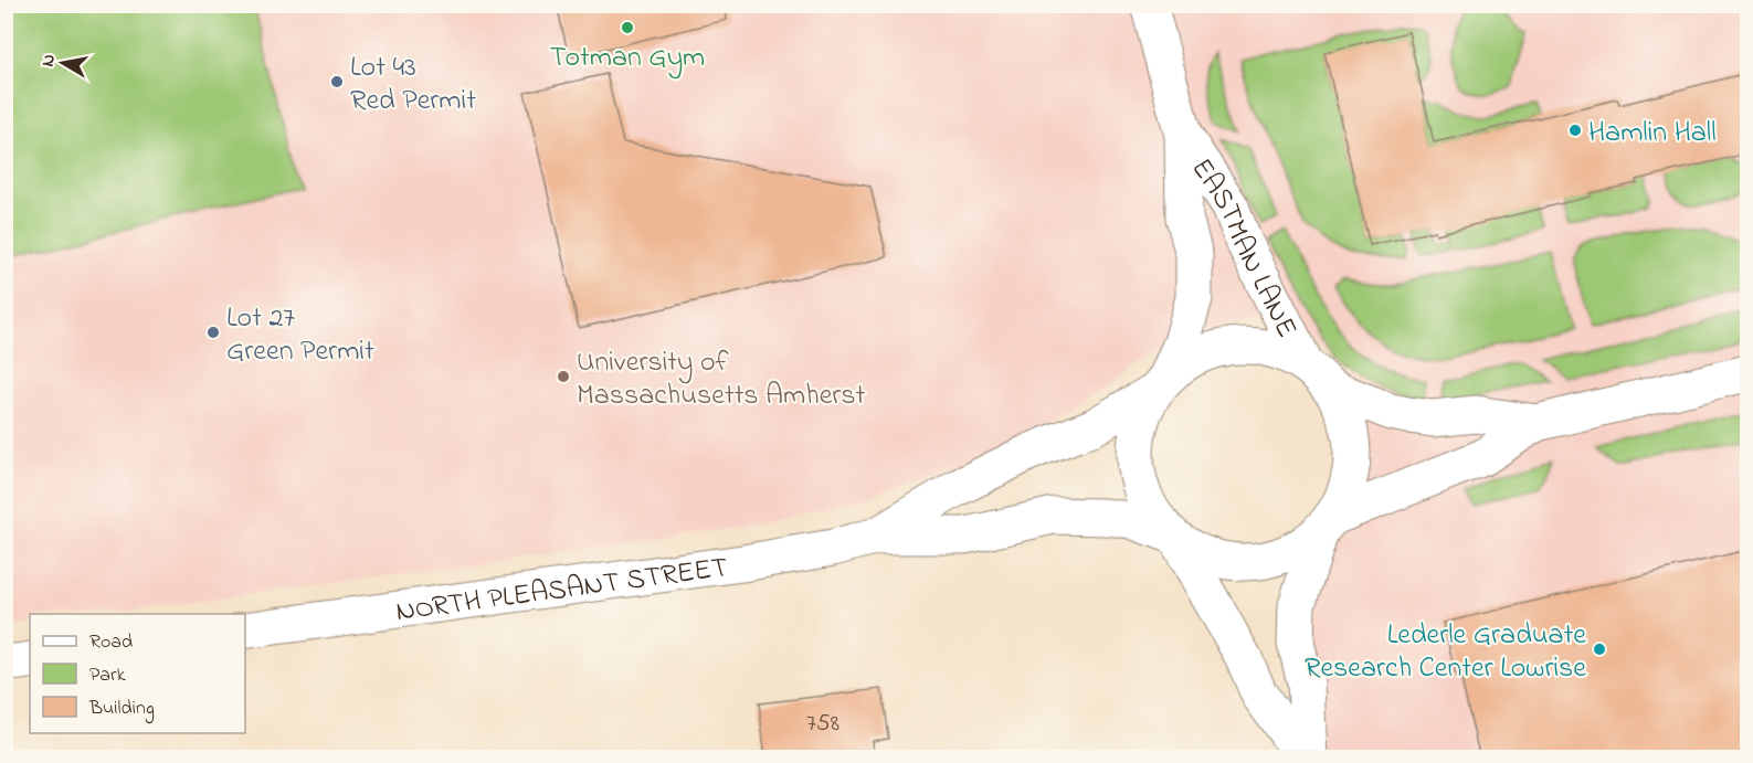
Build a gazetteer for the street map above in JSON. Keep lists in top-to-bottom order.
{
  "streets": {
    "main road": ["EASTMAN LANE", "NORTH PLEASANT STREET"]
  },
  "crossings": [
    ["EASTMAN LANE", "NORTH PLEASANT STREET"]
  ],
  "places": [
    "Totman Gym",
    "Lot 43 Red Permit",
    "Hamlin Hall",
    "Lot 27 Green Permit",
    "University of Massachusetts Amherst",
    "Lederle Graduate Research Center Lowrise"
  ],
  "house_numbers": ["758"],
  "legend": ["Road", "Park", "Building"],
  "north": "left"
}
